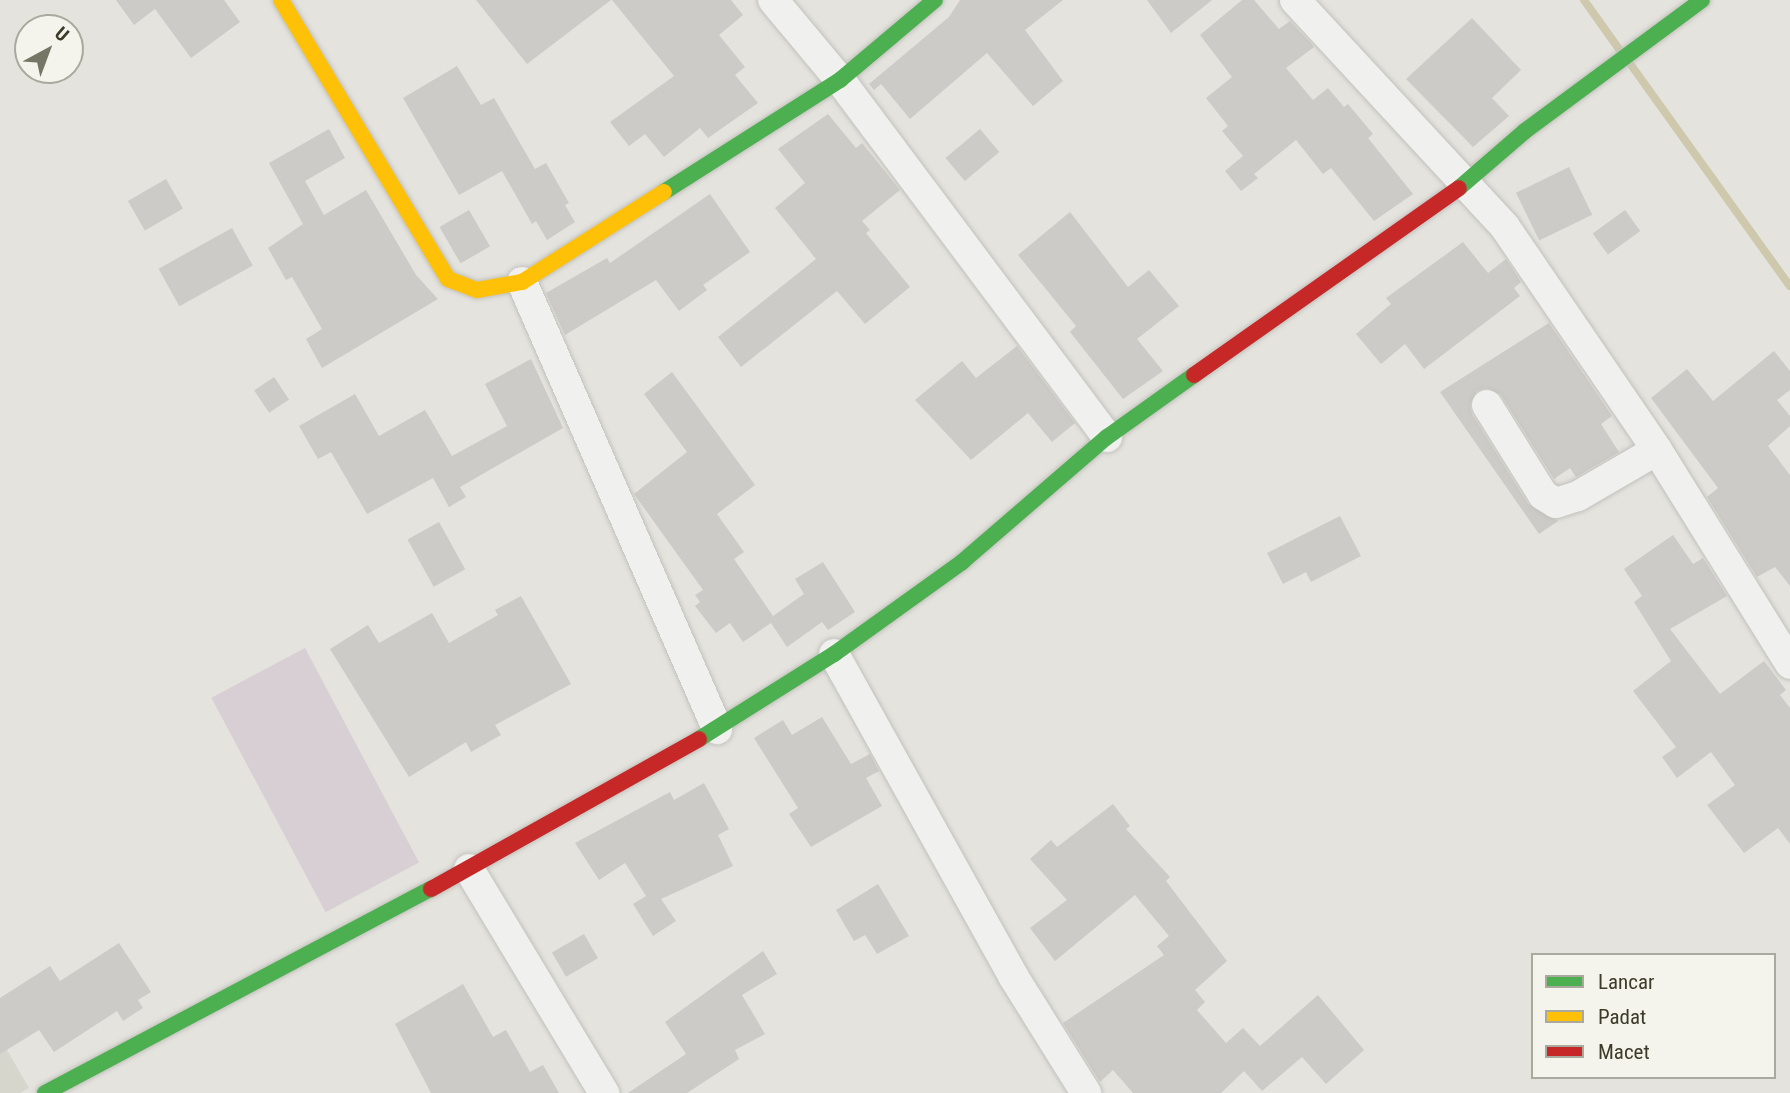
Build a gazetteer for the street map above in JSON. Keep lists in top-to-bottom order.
{
  "legend": ["Lancar", "Padat", "Macet"],
  "north": "top right"
}
